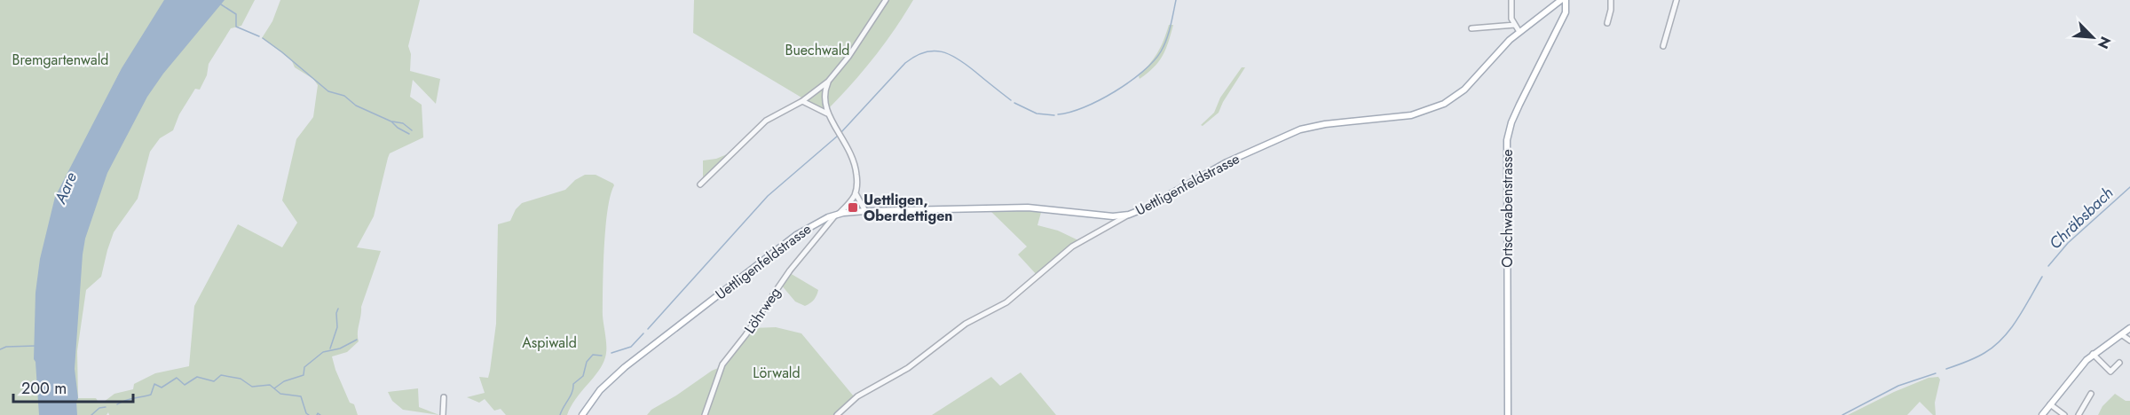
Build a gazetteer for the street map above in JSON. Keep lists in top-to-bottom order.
{
  "streets": {
    "main road": ["Uettligenfeldstrasse", "Ortschwabenstrasse"],
    "street": ["Löhrweg"]
  },
  "crossings": [
    ["Uettligenfeldstrasse", "Ortschwabenstrasse"],
    ["Uettligenfeldstrasse", "Löhrweg"]
  ],
  "water": ["Aare", "Chräbsbach"],
  "parks": [
    "Buechwald",
    "Bremgartenwald",
    "Aspiwald",
    "Lörwald"
  ],
  "places": {
    "transit": ["Uettligen, Oberdettigen"]
  },
  "scale_bar": "200 m",
  "north": "bottom right"
}
